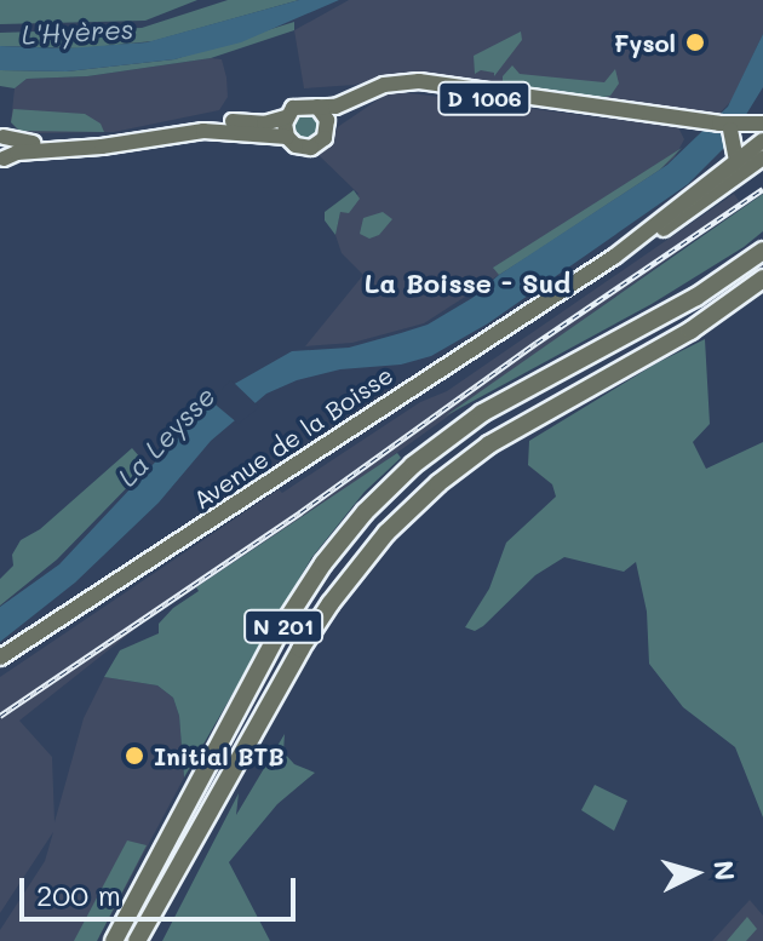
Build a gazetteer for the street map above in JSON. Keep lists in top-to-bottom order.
{
  "streets": {
    "highway": ["N 201"],
    "main road": ["D 1006", "Avenue de la Boisse"]
  },
  "crossings": [
    ["D 1006", "Avenue de la Boisse"]
  ],
  "districts": ["La Boisse - Sud"],
  "water": ["L'Hyères", "La Leysse"],
  "places": ["Fysol", "Initial BTB"],
  "scale_bar": "200 m",
  "north": "right"
}
